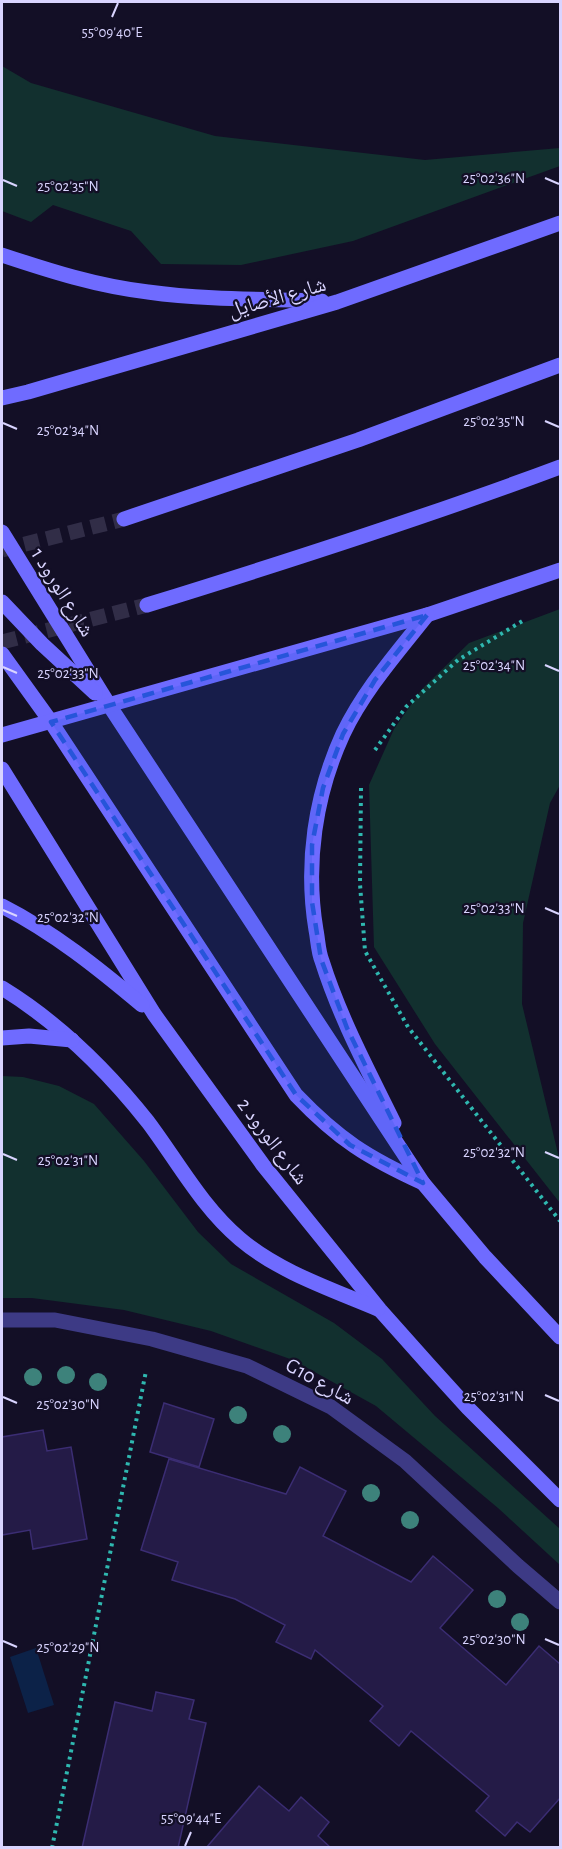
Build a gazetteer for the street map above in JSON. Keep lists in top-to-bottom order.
{
  "streets": {
    "main road": ["شارع الأصايل", "شارع الورود 1", "شارع الورود 2"],
    "street": ["G10 شارع"]
  },
  "coordinates": [
    "55°09'40\"E",
    "25°02'36\"N",
    "25°02'35\"N",
    "25°02'34\"N",
    "25°02'33\"N",
    "25°02'32\"N",
    "25°02'31\"N",
    "25°02'30\"N",
    "25°02'29\"N",
    "55°09'44\"E"
  ]
}
